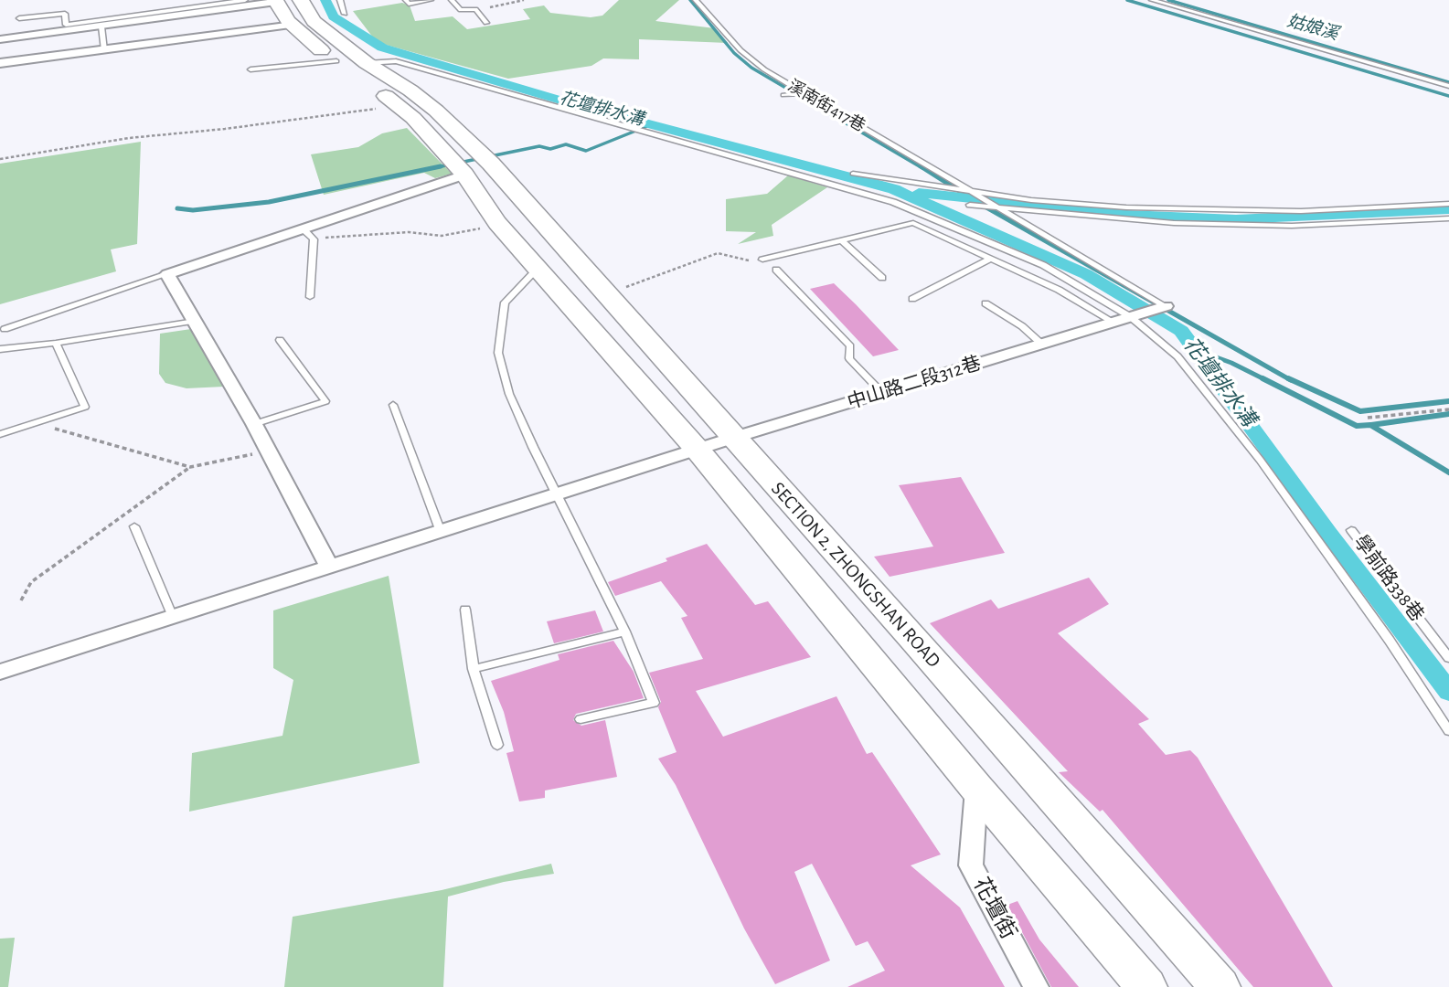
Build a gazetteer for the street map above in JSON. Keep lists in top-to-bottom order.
{
  "streets": {
    "main road": ["SECTION 2, ZHONGSHAN ROAD"],
    "street": ["中山路二段312巷", "花壇街"],
    "lane": ["溪南街417巷", "學前路338巷"]
  },
  "crossings": [
    ["溪南街417巷", "中山路二段312巷"],
    ["中山路二段312巷", "SECTION 2, ZHONGSHAN ROAD"],
    ["SECTION 2, ZHONGSHAN ROAD", "花壇街"]
  ],
  "water": ["姑娘溪", "花壇排水溝"]
}
